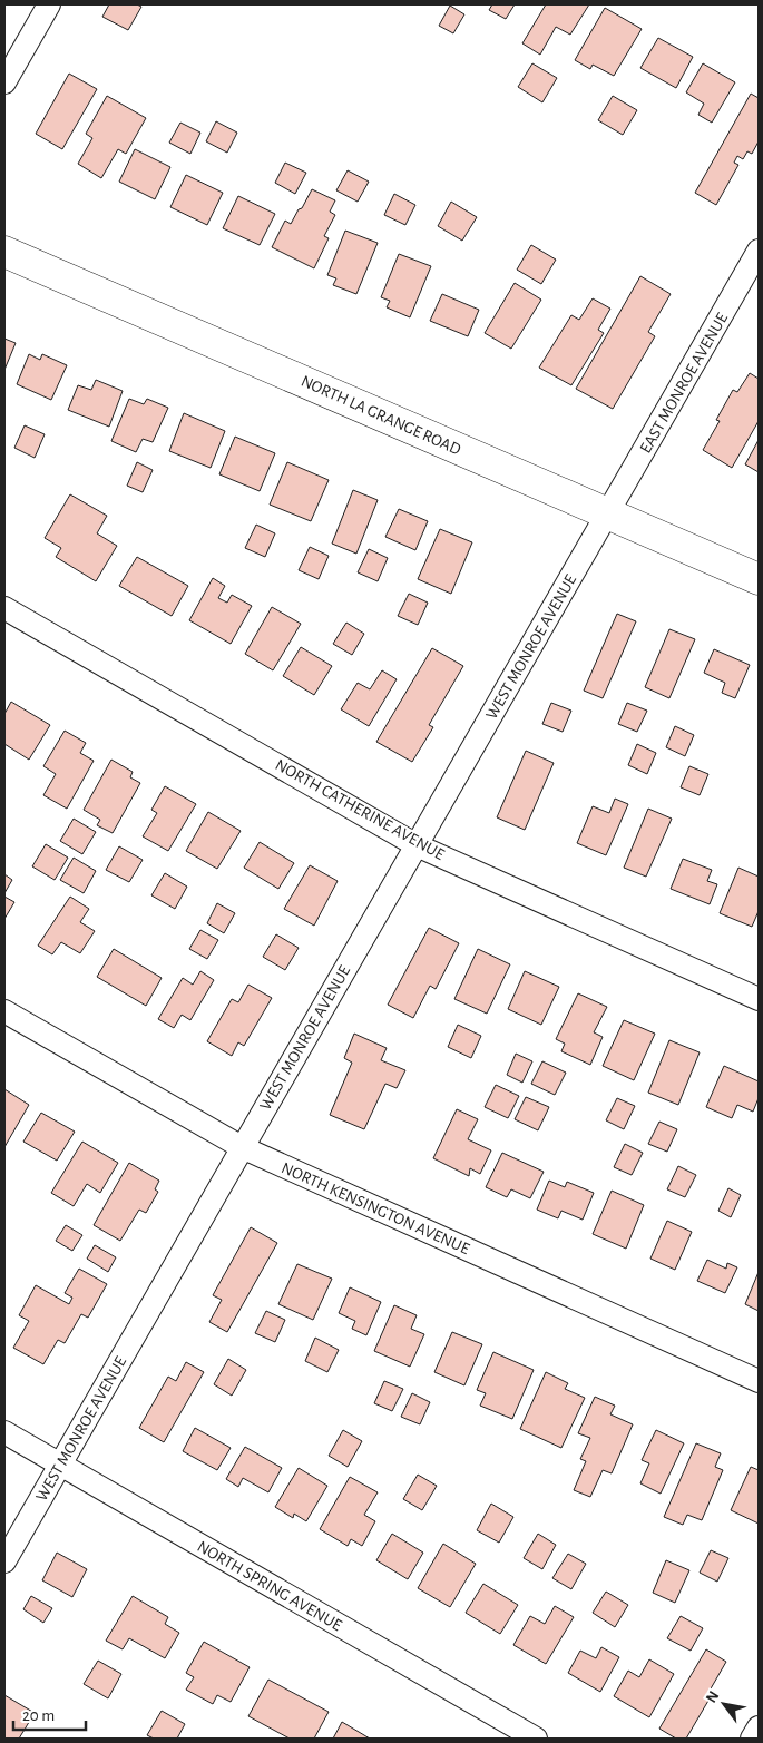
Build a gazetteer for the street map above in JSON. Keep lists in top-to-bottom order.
{
  "streets": {
    "main road": ["NORTH LA GRANGE ROAD"],
    "street": [
      "EAST MONROE AVENUE",
      "WEST MONROE AVENUE",
      "NORTH CATHERINE AVENUE",
      "NORTH KENSINGTON AVENUE",
      "NORTH SPRING AVENUE"
    ]
  },
  "crossings": [
    ["EAST MONROE AVENUE", "NORTH LA GRANGE ROAD"],
    ["EAST MONROE AVENUE", "WEST MONROE AVENUE"],
    ["NORTH LA GRANGE ROAD", "WEST MONROE AVENUE"],
    ["WEST MONROE AVENUE", "NORTH CATHERINE AVENUE"],
    ["WEST MONROE AVENUE", "NORTH KENSINGTON AVENUE"],
    ["WEST MONROE AVENUE", "NORTH SPRING AVENUE"]
  ],
  "scale_bar": "20 m",
  "north": "top left"
}
